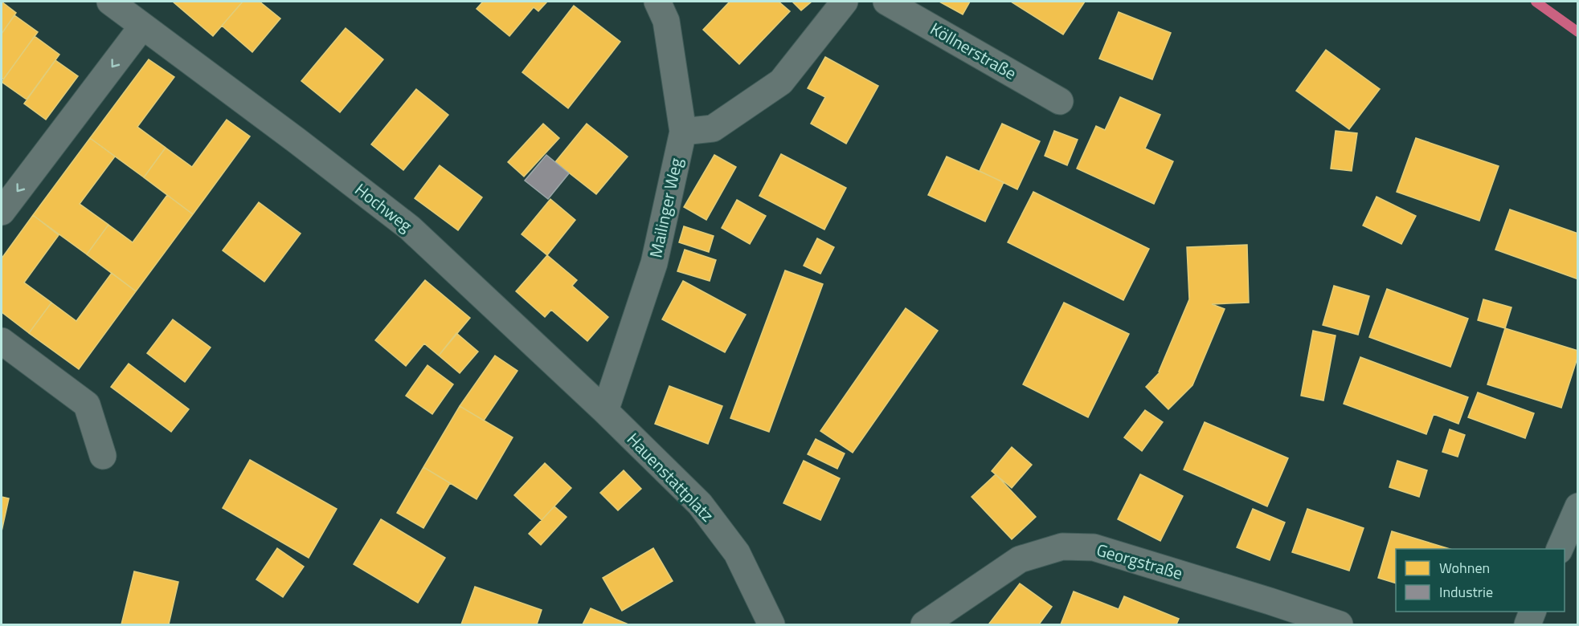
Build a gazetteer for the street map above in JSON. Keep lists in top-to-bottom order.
{
  "streets": {
    "street": [
      "Köllnerstraße",
      "Hochweg",
      "Mailinger Weg",
      "Hauenstattplatz",
      "Georgstraße"
    ]
  },
  "crossings": [
    ["Hochweg", "Mailinger Weg"],
    ["Hochweg", "Hauenstattplatz"],
    ["Mailinger Weg", "Hauenstattplatz"]
  ],
  "legend": ["Wohnen", "Industrie"]
}
